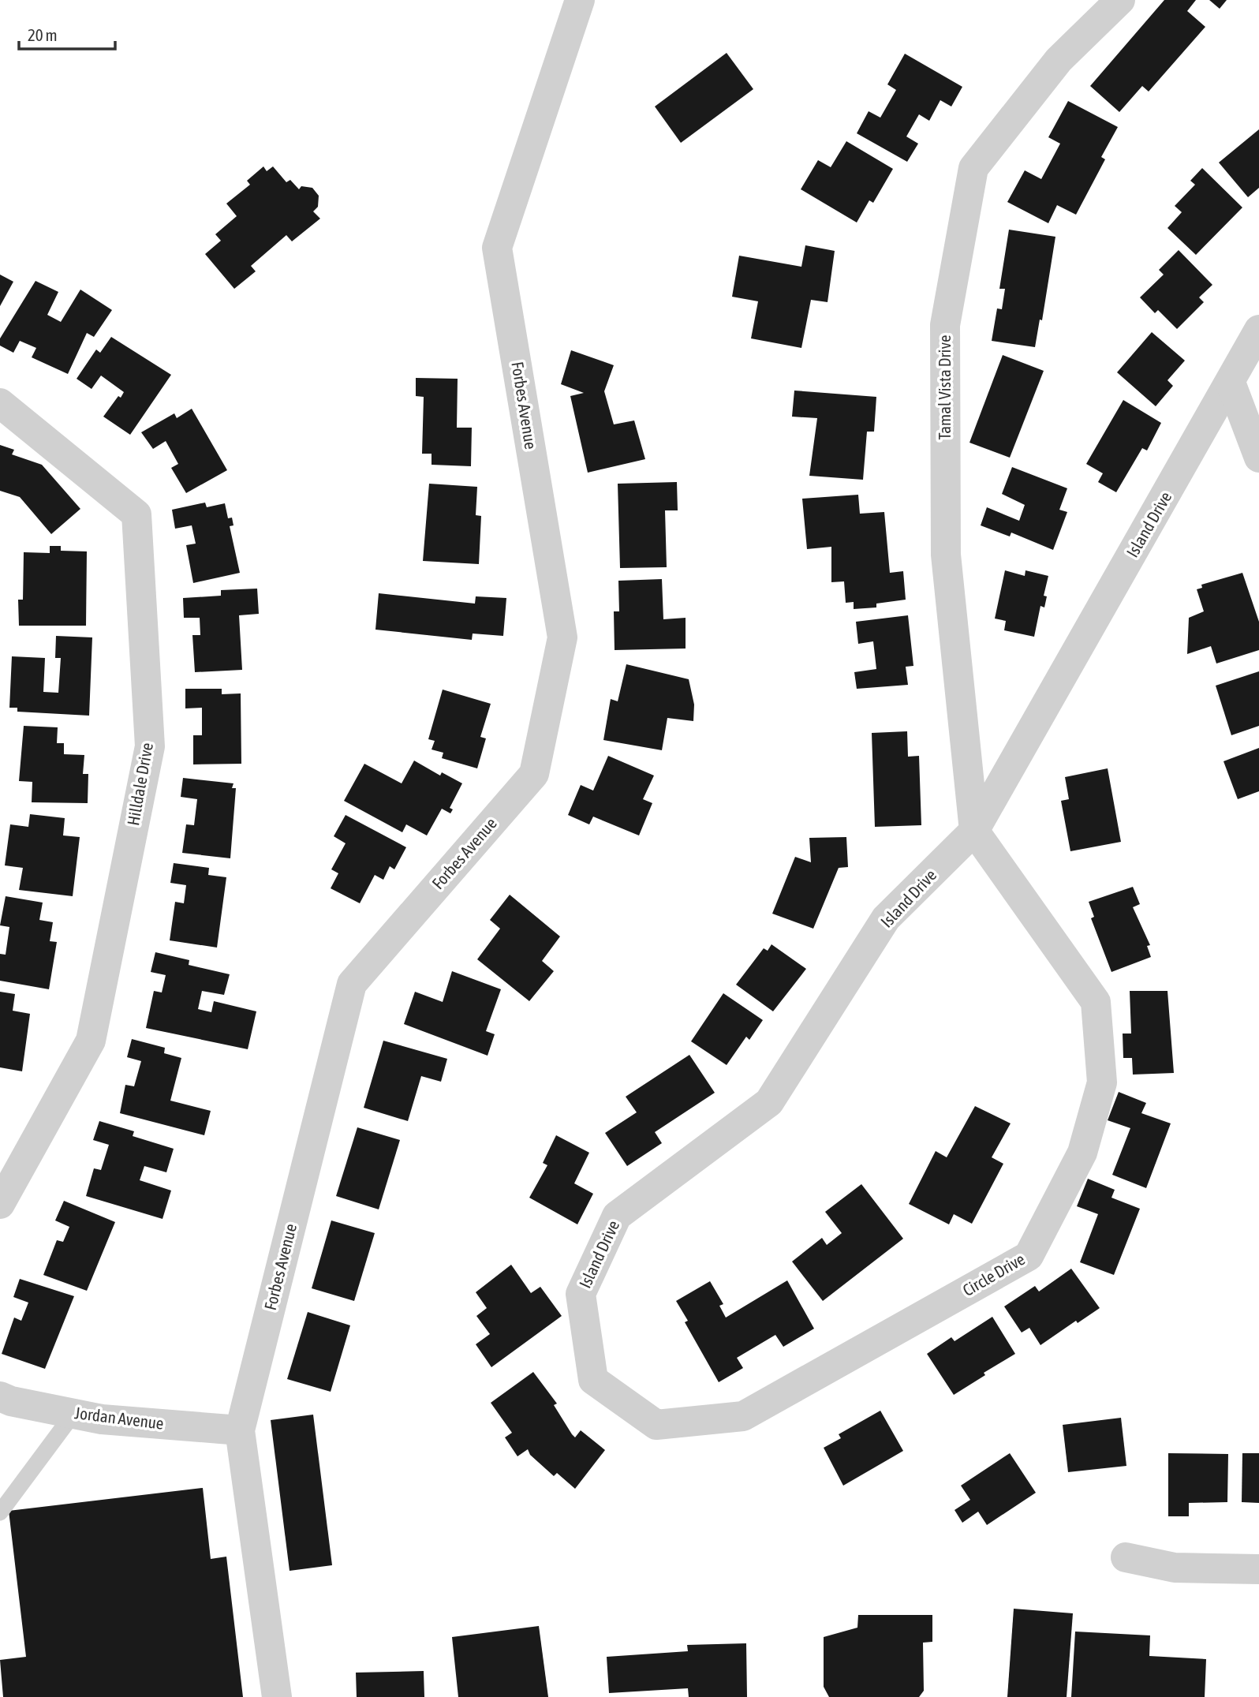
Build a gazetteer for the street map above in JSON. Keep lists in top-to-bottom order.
{
  "streets": {
    "street": [
      "Tamal Vista Drive",
      "Forbes Avenue",
      "Island Drive",
      "Hilldale Drive",
      "Circle Drive",
      "Jordan Avenue"
    ]
  },
  "crossings": [
    ["Tamal Vista Drive", "Island Drive"],
    ["Tamal Vista Drive", "Circle Drive"],
    ["Forbes Avenue", "Jordan Avenue"],
    ["Island Drive", "Circle Drive"]
  ],
  "scale_bar": "20 m"
}
